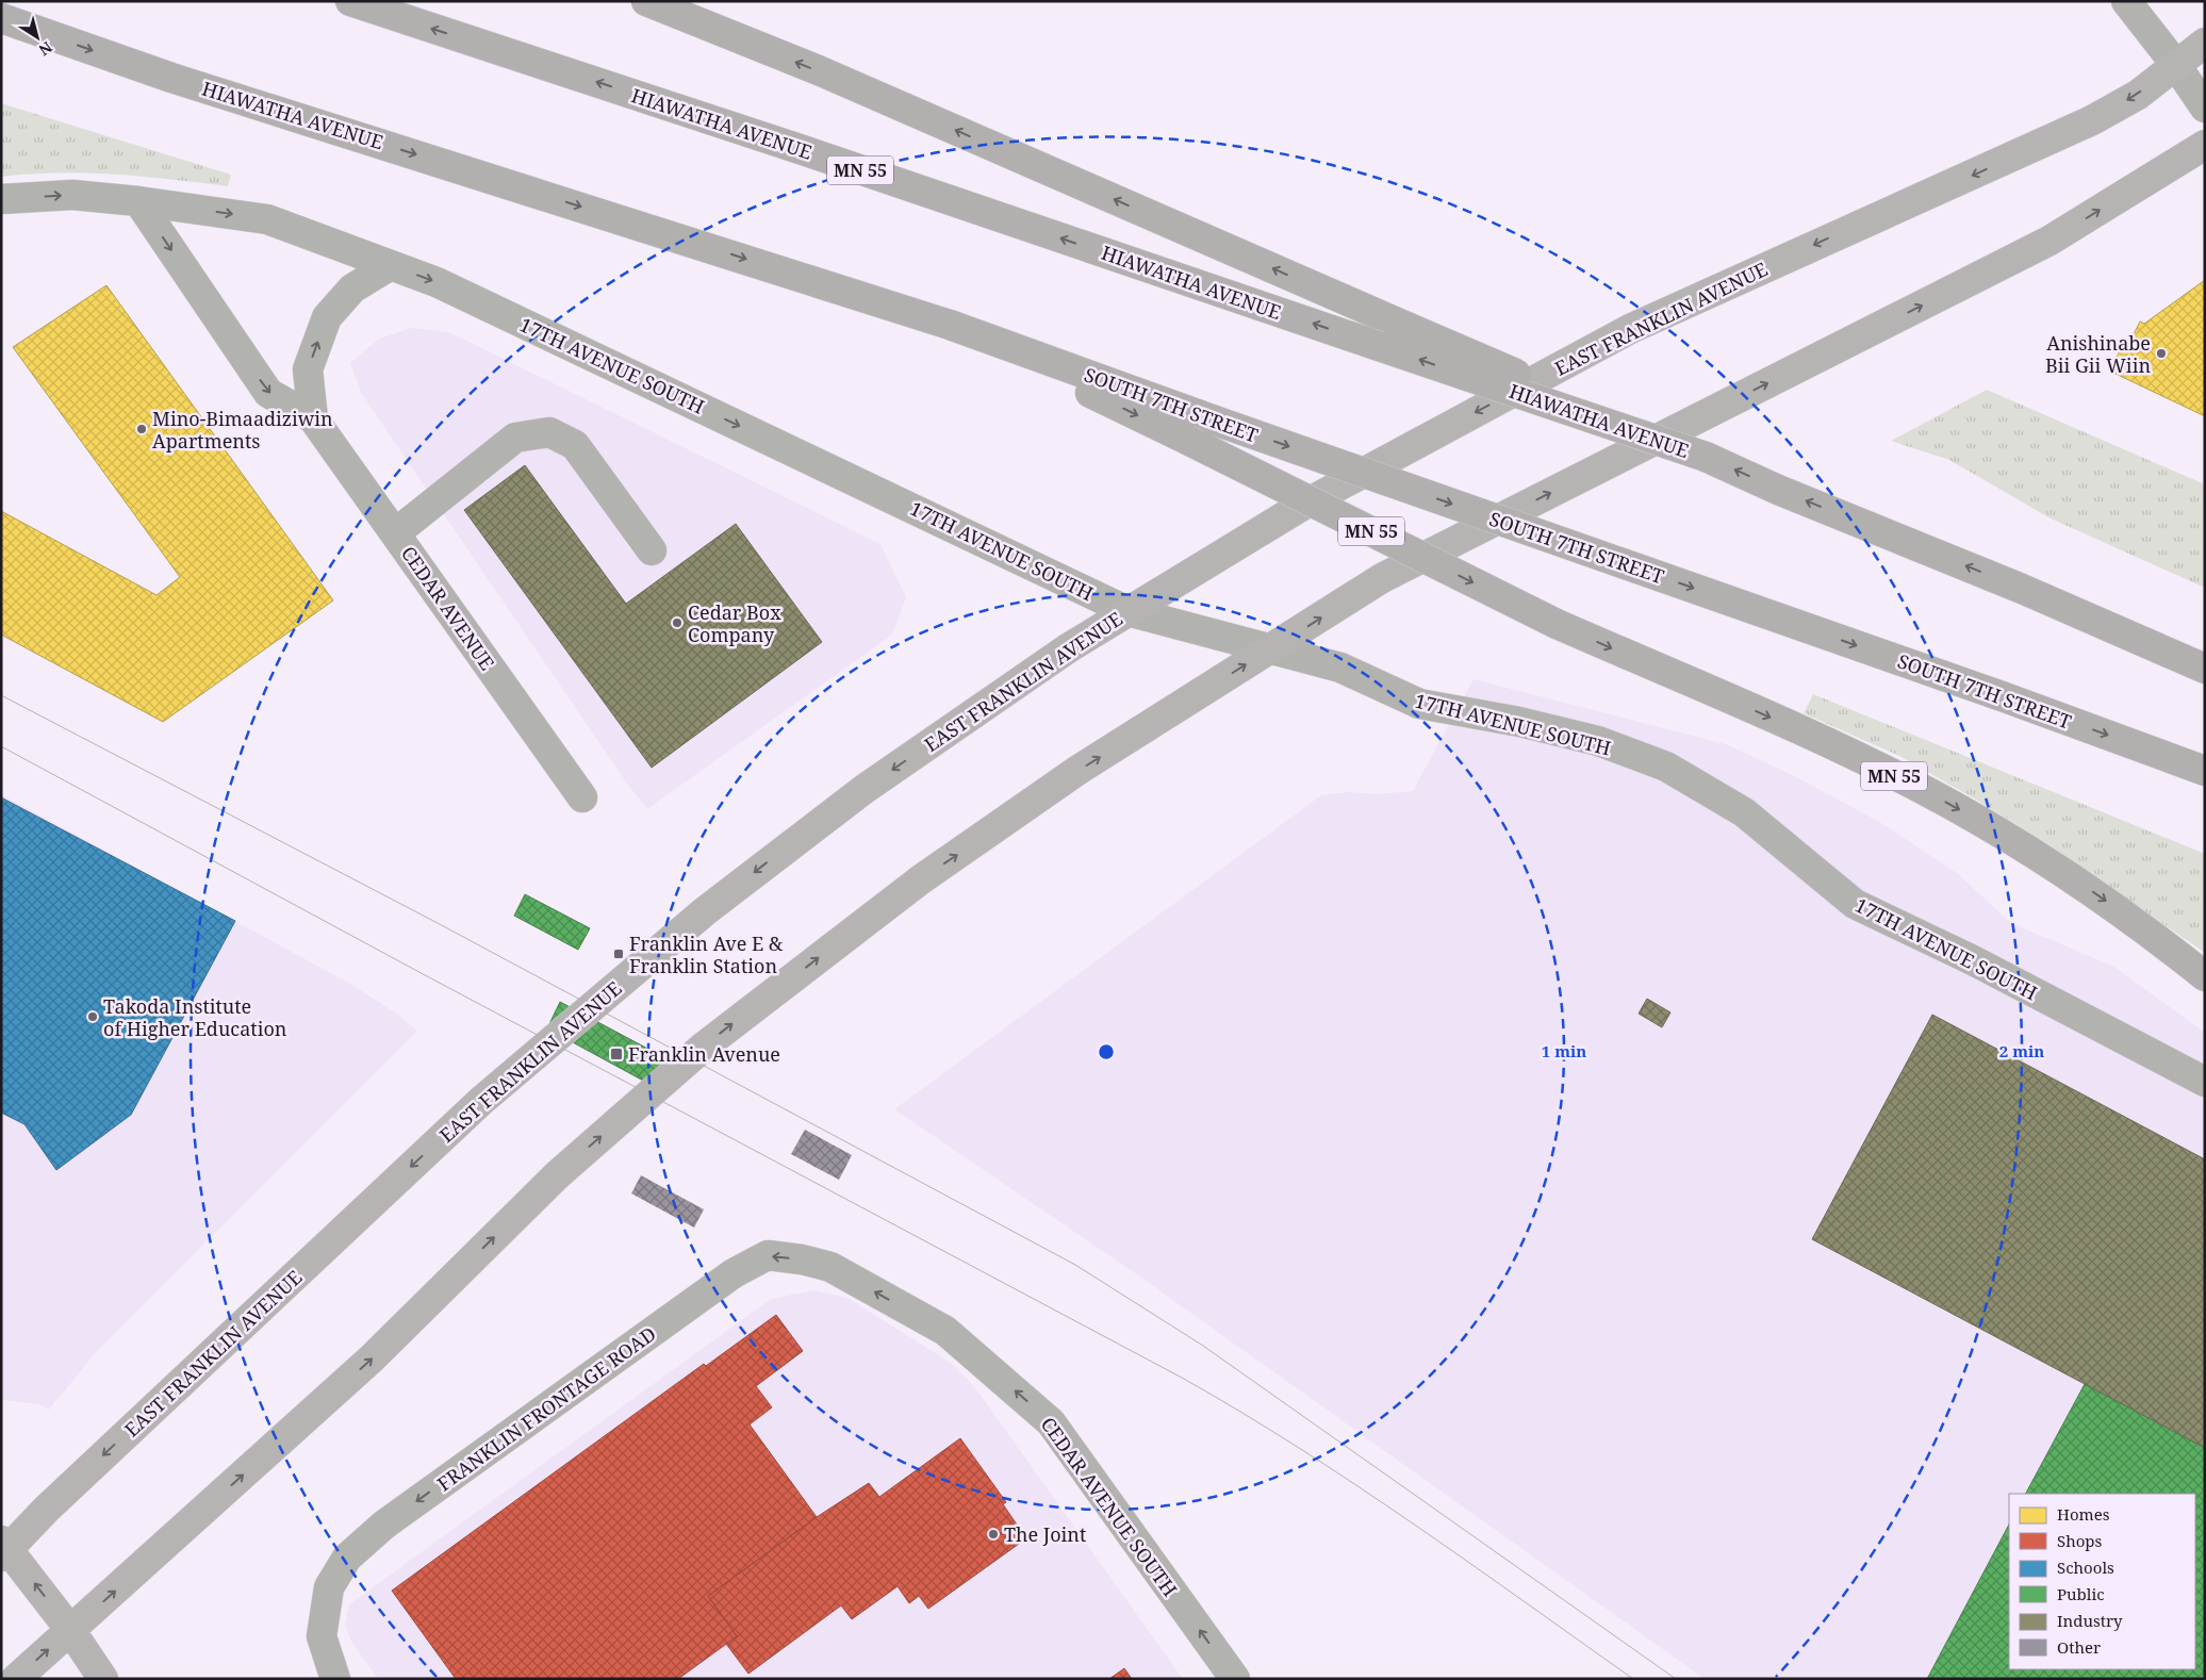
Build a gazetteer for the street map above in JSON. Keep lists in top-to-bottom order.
{
  "streets": {
    "highway": ["HIAWATHA AVENUE", "MN 55", "SOUTH 7TH STREET"],
    "main road": ["EAST FRANKLIN AVENUE"],
    "street": [
      "17TH AVENUE SOUTH",
      "CEDAR AVENUE",
      "FRANKLIN FRONTAGE ROAD",
      "CEDAR AVENUE SOUTH"
    ]
  },
  "crossings": [
    ["HIAWATHA AVENUE", "MN 55"],
    ["HIAWATHA AVENUE", "SOUTH 7TH STREET"],
    ["MN 55", "SOUTH 7TH STREET"],
    ["EAST FRANKLIN AVENUE", "17TH AVENUE SOUTH"],
    ["17TH AVENUE SOUTH", "CEDAR AVENUE"],
    ["FRANKLIN FRONTAGE ROAD", "CEDAR AVENUE SOUTH"]
  ],
  "one_way": ["17TH AVENUE SOUTH", "FRANKLIN FRONTAGE ROAD", "CEDAR AVENUE SOUTH"],
  "places": {
    "other": [
      "Anishinabe Bii Gii Wiin",
      "Mino-Bimaadiziwin Apartments",
      "Cedar Box Company",
      "Takoda Institute of Higher Education",
      "The Joint"
    ],
    "transit": ["Franklin Ave E & Franklin Station", "Franklin Avenue"]
  },
  "legend": [
    "Homes",
    "Shops",
    "Schools",
    "Public",
    "Industry",
    "Other"
  ],
  "north": "bottom right",
  "rings": ["1 min", "2 min"]
}
